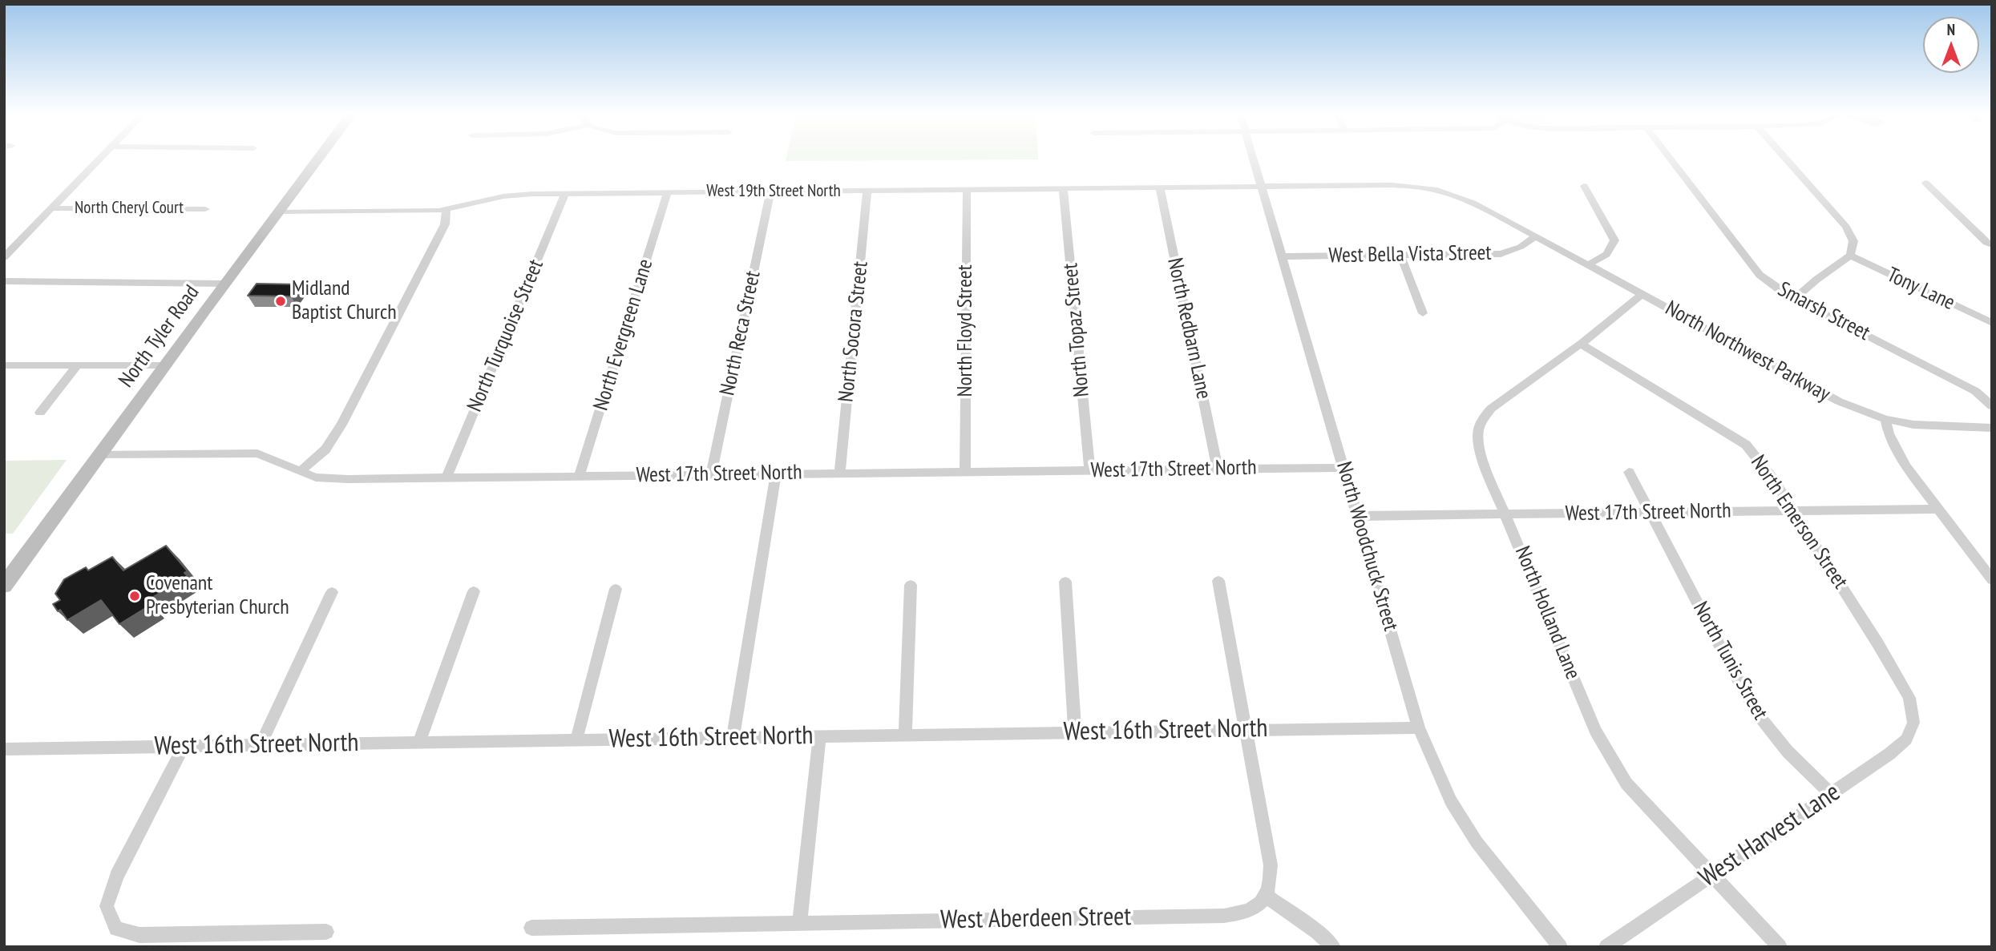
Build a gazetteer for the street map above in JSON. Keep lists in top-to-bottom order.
{
  "streets": {
    "main road": ["North Tyler Road"],
    "street": [
      "West 19th Street North",
      "North Cheryl Court",
      "West Bella Vista Street",
      "Tony Lane",
      "Smarsh Street",
      "North Redbarn Lane",
      "North Topaz Street",
      "North Floyd Street",
      "North Socora Street",
      "North Reca Street",
      "North Evergreen Lane",
      "North Turquoise Street",
      "North Northwest Parkway",
      "West 17th Street North",
      "North Emerson Street",
      "North Woodchuck Street",
      "North Holland Lane",
      "North Tunis Street",
      "West 16th Street North",
      "West Harvest Lane",
      "West Aberdeen Street"
    ]
  },
  "crossings": [
    ["West 19th Street North", "North Redbarn Lane"],
    ["West 19th Street North", "North Topaz Street"],
    ["West 19th Street North", "North Floyd Street"],
    ["West 19th Street North", "North Socora Street"],
    ["West 19th Street North", "North Reca Street"],
    ["West 19th Street North", "North Evergreen Lane"],
    ["West 19th Street North", "North Turquoise Street"],
    ["West 19th Street North", "North Tyler Road"],
    ["West 19th Street North", "North Northwest Parkway"],
    ["West 19th Street North", "North Woodchuck Street"],
    ["West Bella Vista Street", "North Northwest Parkway"],
    ["West Bella Vista Street", "North Woodchuck Street"],
    ["North Redbarn Lane", "West 17th Street North"],
    ["North Topaz Street", "West 17th Street North"],
    ["North Floyd Street", "West 17th Street North"],
    ["North Socora Street", "West 17th Street North"],
    ["North Reca Street", "West 17th Street North"],
    ["North Evergreen Lane", "West 17th Street North"],
    ["North Turquoise Street", "West 17th Street North"],
    ["North Tyler Road", "West 17th Street North"],
    ["North Northwest Parkway", "North Holland Lane"],
    ["West 17th Street North", "North Emerson Street"],
    ["West 17th Street North", "North Woodchuck Street"],
    ["West 17th Street North", "North Holland Lane"],
    ["West 17th Street North", "North Tunis Street"],
    ["North Emerson Street", "North Holland Lane"],
    ["North Emerson Street", "West Harvest Lane"],
    ["North Woodchuck Street", "West 16th Street North"],
    ["North Holland Lane", "West Harvest Lane"],
    ["North Tunis Street", "West Harvest Lane"]
  ],
  "places": ["Midland Baptist Church", "Covenant Presbyterian Church"],
  "north": "top"
}
